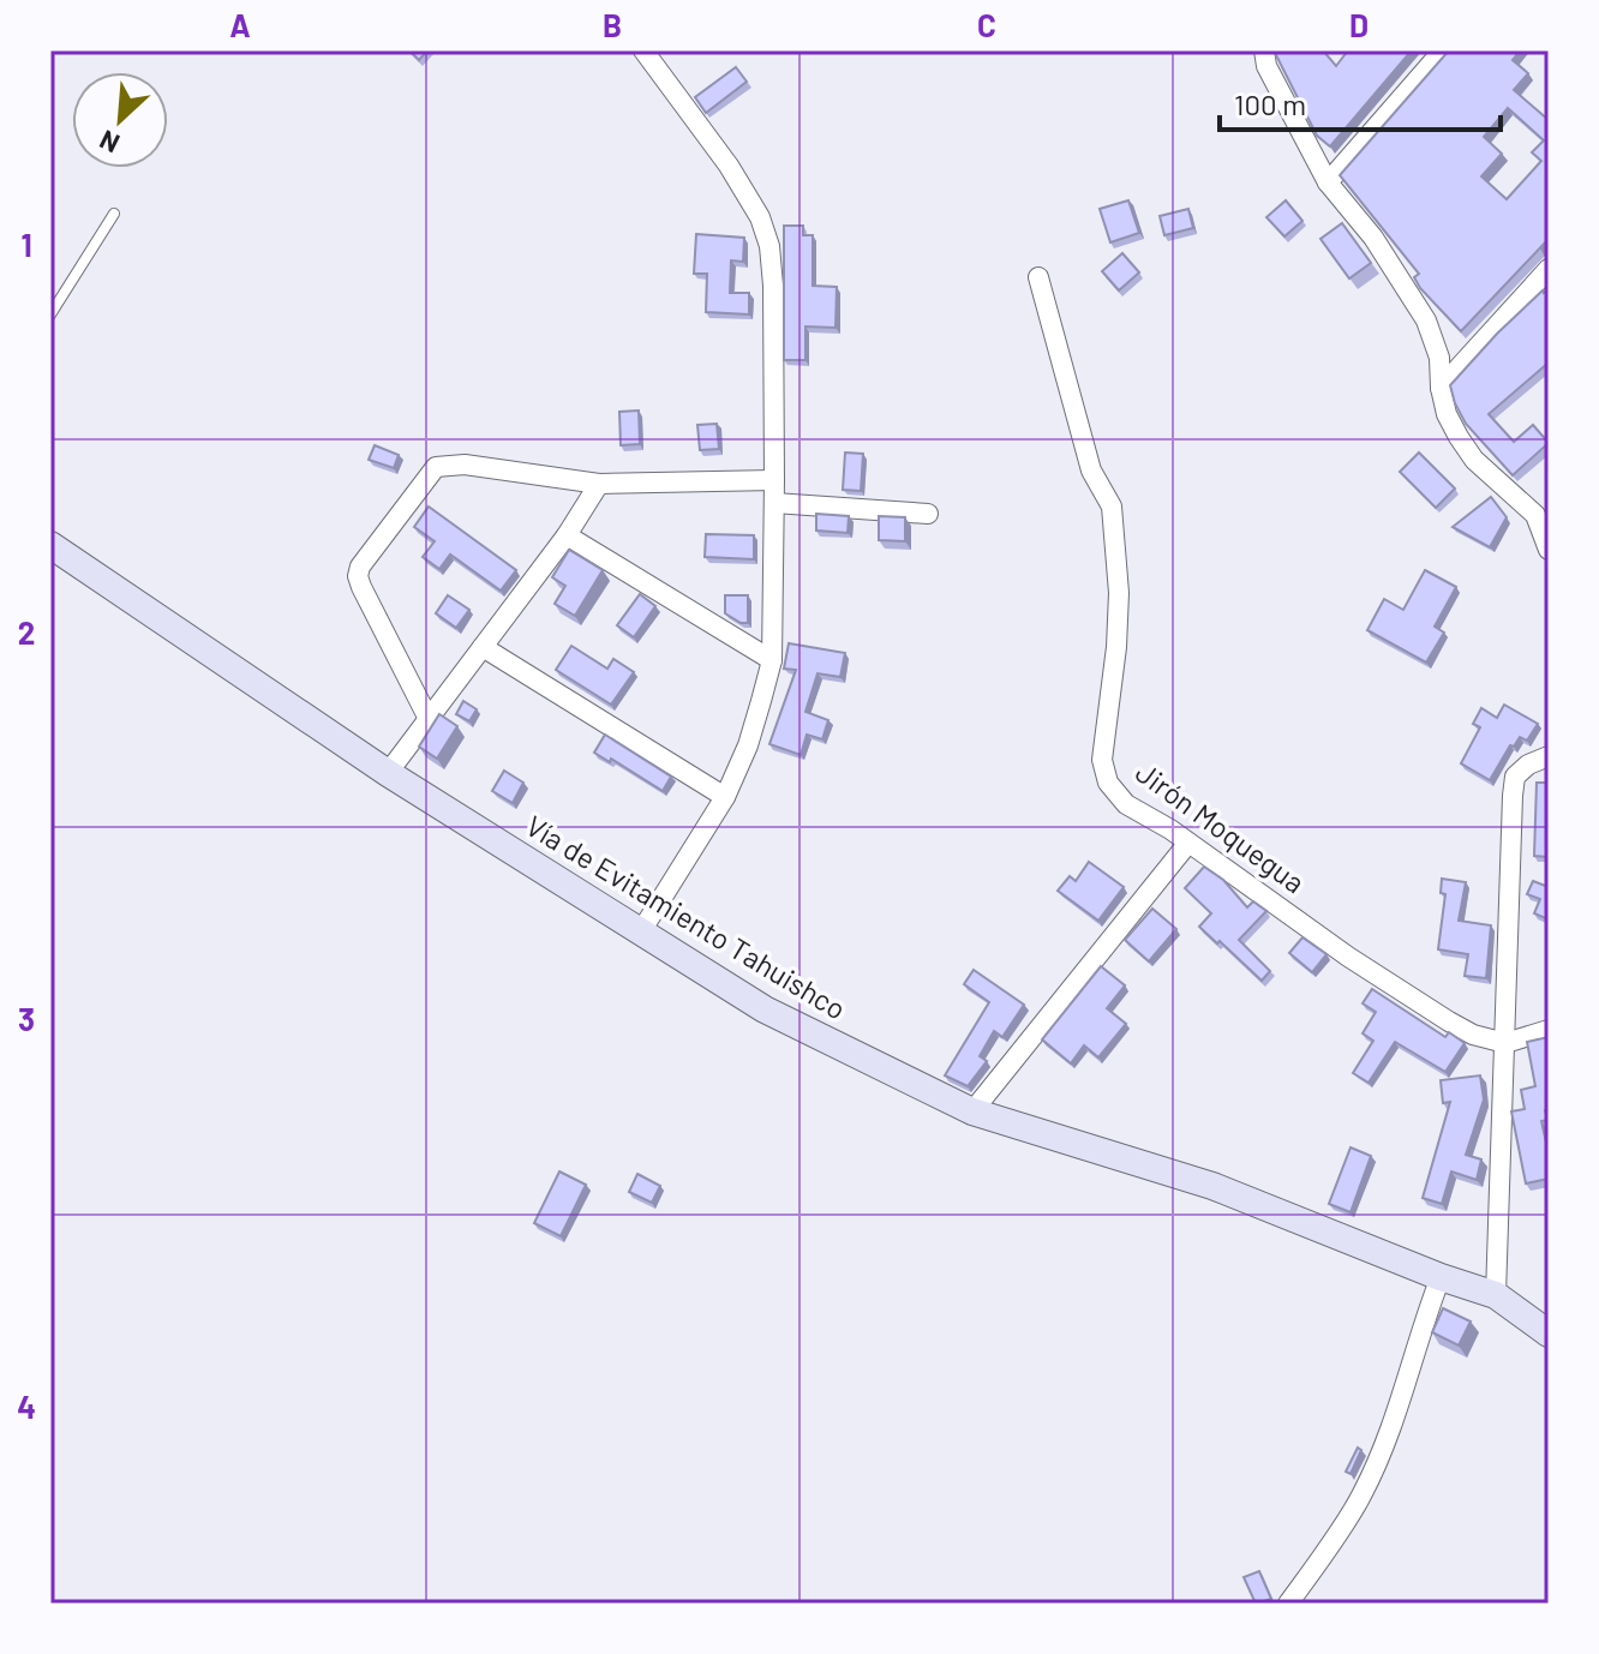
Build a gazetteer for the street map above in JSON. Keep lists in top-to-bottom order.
{
  "streets": {
    "main road": ["Vía de Evitamiento Tahuishco"],
    "street": ["Jirón Moquegua"]
  },
  "scale_bar": "100 m",
  "north": "bottom left",
  "grid": {
    "columns": [
      "A",
      "B",
      "C",
      "D"
    ],
    "rows": [
      "1",
      "2",
      "3",
      "4"
    ]
  }
}
